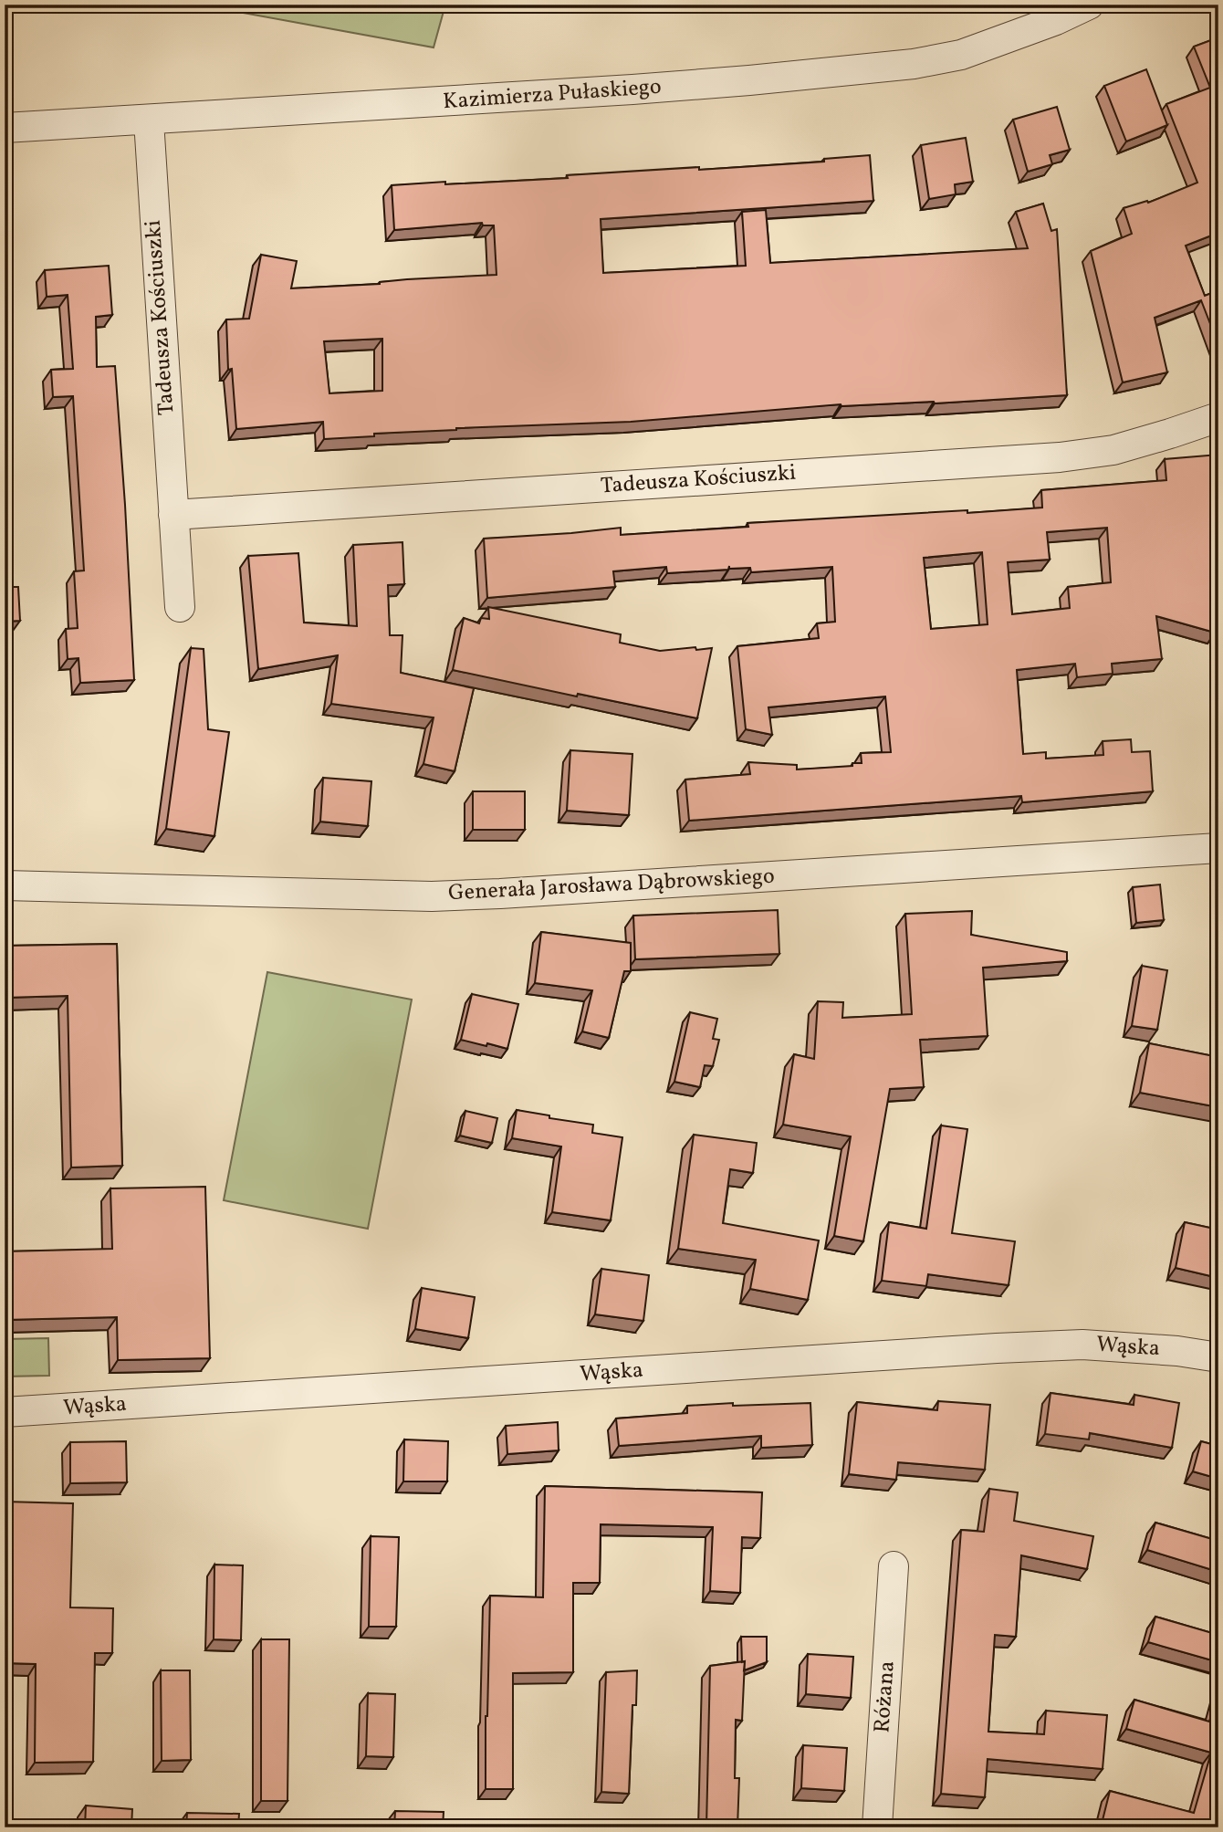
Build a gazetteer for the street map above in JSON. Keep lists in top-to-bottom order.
{
  "streets": {
    "street": [
      "Kazimierza Pułaskiego",
      "Tadeusza Kościuszki",
      "Generała Jarosława Dąbrowskiego",
      "Wąska",
      "Różana"
    ]
  },
  "crossings": [
    ["Kazimierza Pułaskiego", "Tadeusza Kościuszki"]
  ]
}
